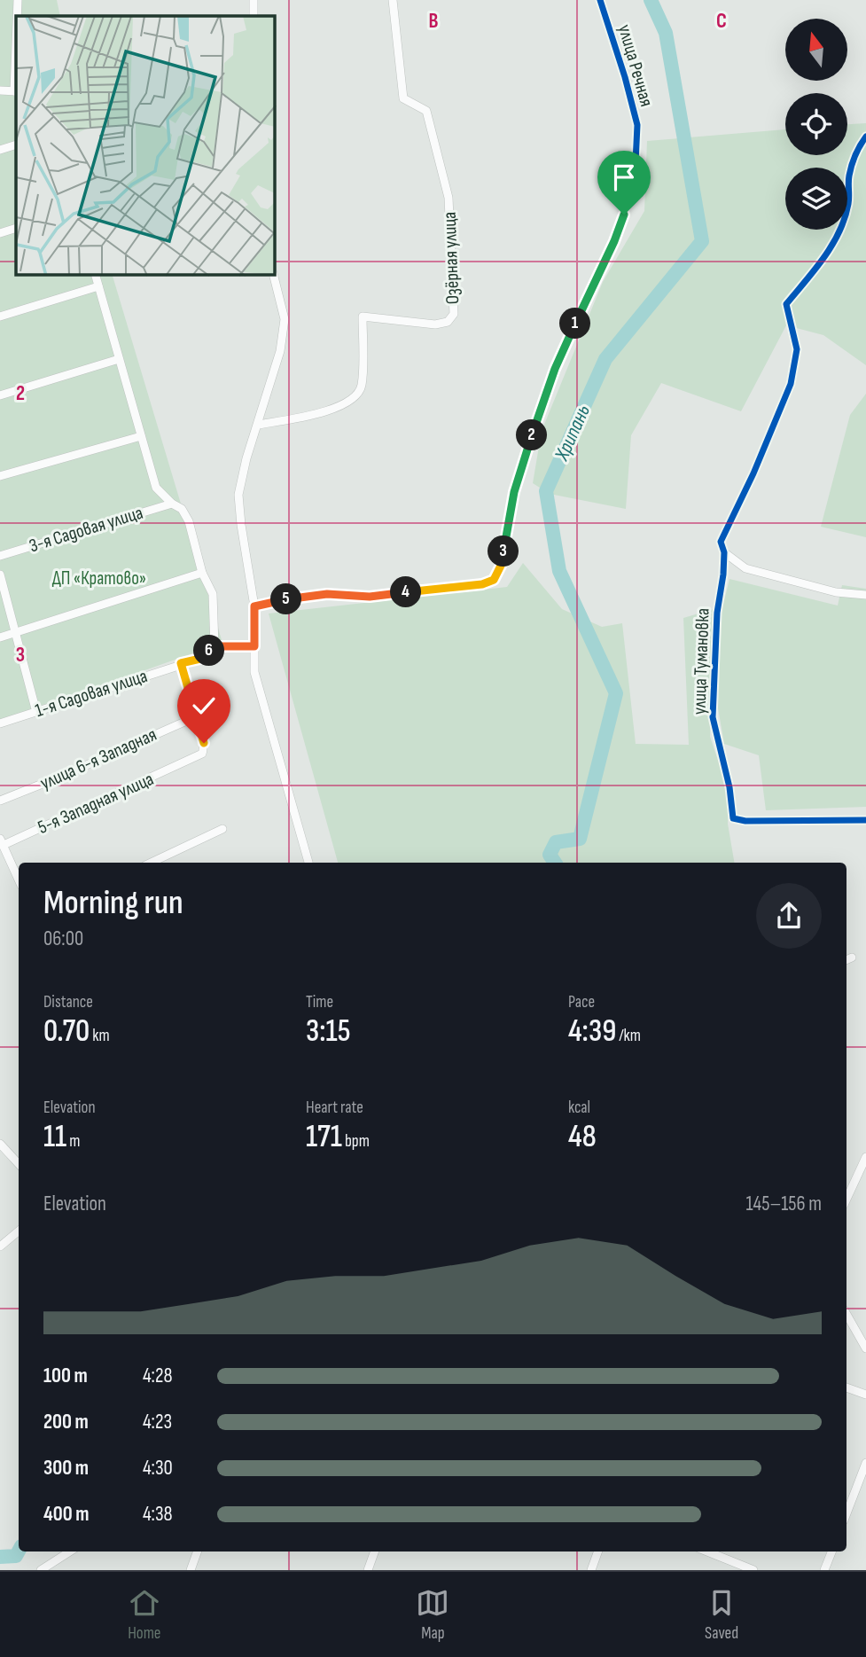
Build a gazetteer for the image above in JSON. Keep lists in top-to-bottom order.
{
  "streets": {
    "street": [
      "улица Речная",
      "Озёрная улица",
      "3-я Садовая улица",
      "улица Тумановка",
      "1-я Садовая улица",
      "улица 6-я Западная",
      "5-я Западная улица"
    ]
  },
  "crossings": [
    ["1-я Садовая улица", "5-я Западная улица"],
    ["улица 6-я Западная", "5-я Западная улица"]
  ],
  "water": ["Хрипань"],
  "parks": ["ДП «Кратово»"],
  "north": "top",
  "page": {
    "pins": [
      "1",
      "2",
      "3",
      "4",
      "5",
      "6"
    ],
    "heading": ["Morning run", "06:00"],
    "stats": [
      ["Distance", "0.70 km"],
      ["Time", "3:15"],
      ["Pace", "4:39 /km"],
      ["Elevation", "11 m"],
      ["Heart rate", "171 bpm"],
      ["kcal", "48"]
    ],
    "chart": ["Elevation", "145–156 m"],
    "list": [
      {
        "name": "100 m",
        "note": "4:28"
      },
      {
        "name": "200 m",
        "note": "4:23"
      },
      {
        "name": "300 m",
        "note": "4:30"
      },
      {
        "name": "400 m",
        "note": "4:38"
      }
    ],
    "tabs": ["Home", "Map", "Saved"]
  },
  "grid": {
    "columns": ["B", "C"],
    "rows": ["2", "3"]
  }
}
